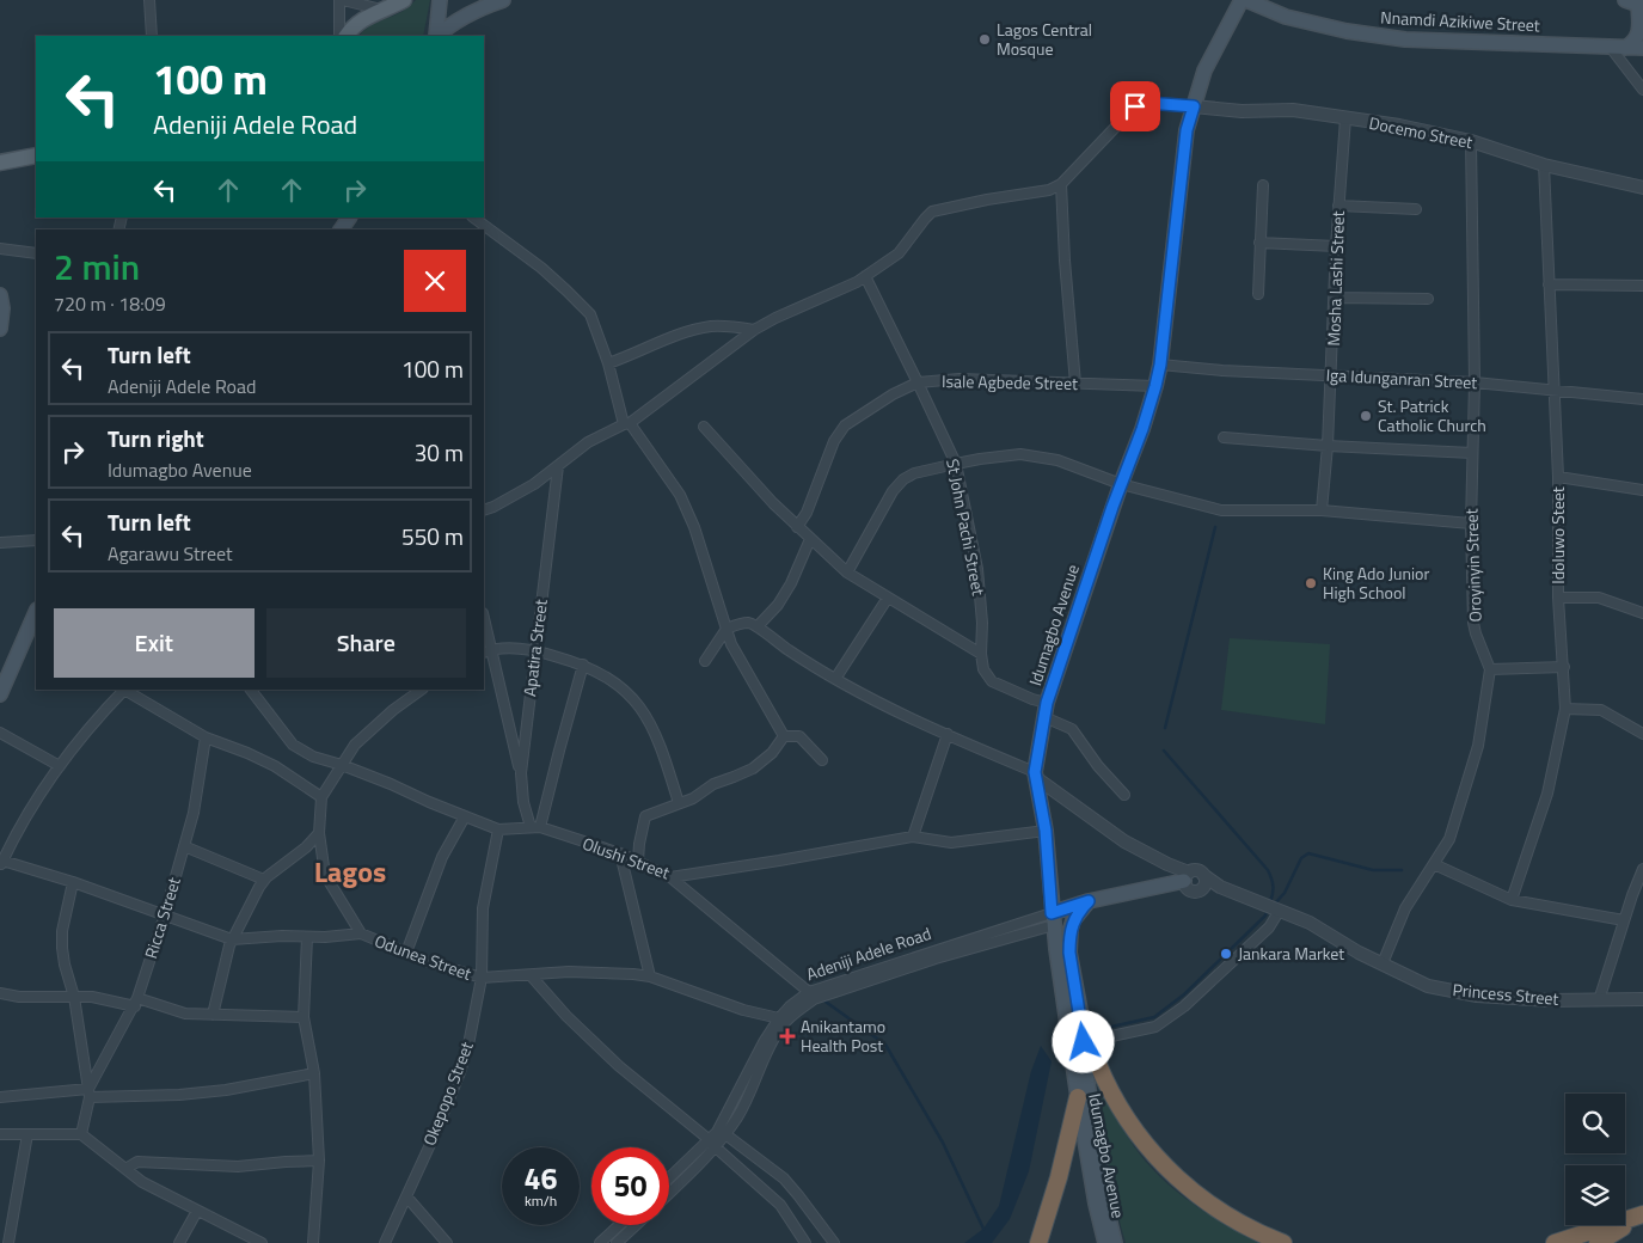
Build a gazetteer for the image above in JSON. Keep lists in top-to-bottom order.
{
  "streets": {
    "main road": ["Nnamdi Azikiwe Street", "Idumagbo Avenue", "Adeniji Adele Road"],
    "street": [
      "Docemo Street",
      "Mosha Lashi Street",
      "Iga Idunganran Street",
      "Isale Agbede Street",
      "St John Pachi Street",
      "Idoluwo Steet",
      "Oroyinyin Street",
      "Apatira Street",
      "Olushi Street",
      "Ricca Street",
      "Odunea Street",
      "Princess Street",
      "Okepopo Street"
    ]
  },
  "crossings": [
    ["Nnamdi Azikiwe Street", "Idumagbo Avenue"],
    ["Docemo Street", "Mosha Lashi Street"],
    ["Docemo Street", "Idoluwo Steet"],
    ["Docemo Street", "Oroyinyin Street"],
    ["Docemo Street", "Idumagbo Avenue"],
    ["Mosha Lashi Street", "Iga Idunganran Street"],
    ["Iga Idunganran Street", "Idoluwo Steet"],
    ["Iga Idunganran Street", "Oroyinyin Street"],
    ["Iga Idunganran Street", "Idumagbo Avenue"],
    ["Isale Agbede Street", "St John Pachi Street"],
    ["Isale Agbede Street", "Idumagbo Avenue"],
    ["Idumagbo Avenue", "Olushi Street"],
    ["Idumagbo Avenue", "Adeniji Adele Road"],
    ["Apatira Street", "Olushi Street"],
    ["Olushi Street", "Okepopo Street"],
    ["Ricca Street", "Odunea Street"],
    ["Adeniji Adele Road", "Odunea Street"],
    ["Adeniji Adele Road", "Princess Street"],
    ["Odunea Street", "Okepopo Street"]
  ],
  "districts": ["Lagos"],
  "places": {
    "other": [
      "Lagos Central Mosque",
      "St. Patrick Catholic Church",
      "King Ado Junior High School",
      "Jankara Market"
    ],
    "health": ["Anikantamo Health Post"]
  },
  "page": {
    "turn": ["100 m", "Adeniji Adele Road"],
    "heading": ["2 min", "720 m · 18:09"],
    "list": [
      {
        "name": "Turn left",
        "note": "Adeniji Adele Road",
        "value": "100 m"
      },
      {
        "name": "Turn right",
        "note": "Idumagbo Avenue",
        "value": "30 m"
      },
      {
        "name": "Turn left",
        "note": "Agarawu Street",
        "value": "550 m"
      }
    ],
    "buttons": ["Exit", "Share"],
    "speed": "46 km/h",
    "limit": "50"
  }
}
